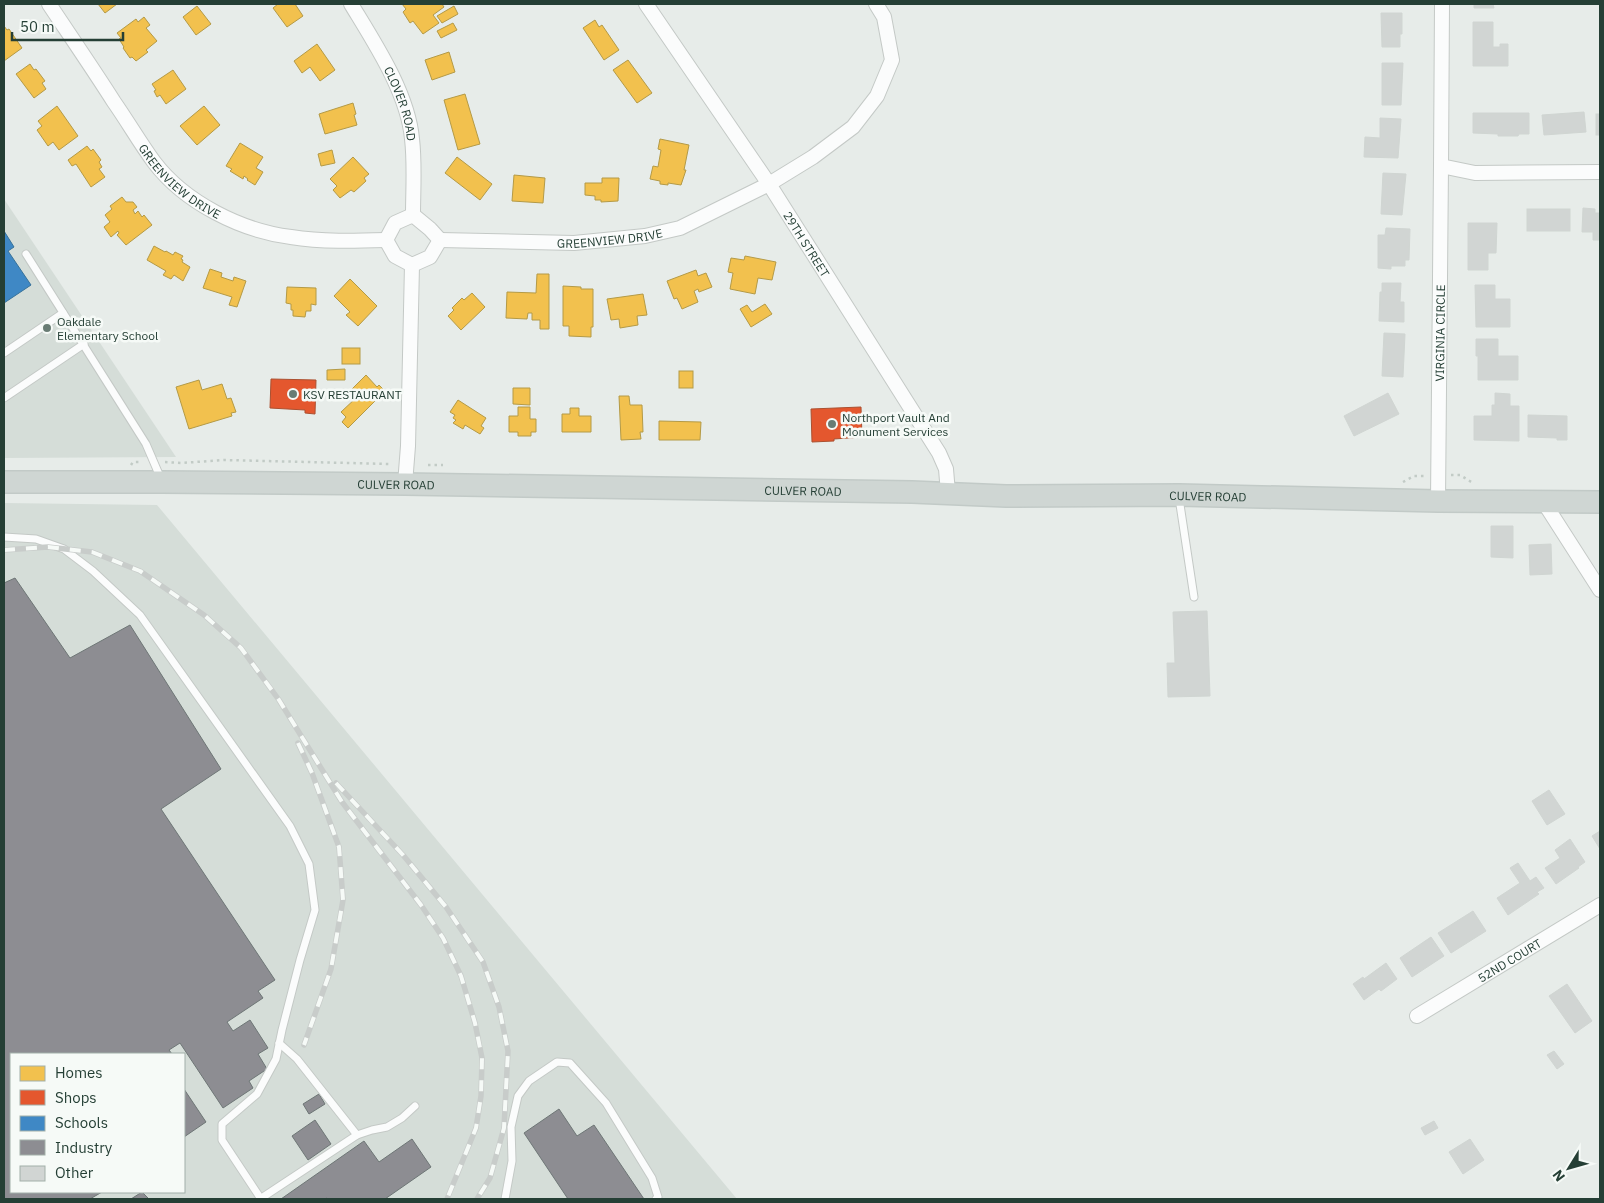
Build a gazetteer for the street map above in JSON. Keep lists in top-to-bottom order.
{
  "streets": {
    "main road": ["CULVER ROAD"],
    "street": [
      "CLOVER ROAD",
      "GREENVIEW DRIVE",
      "29TH STREET",
      "VIRGINIA CIRCLE",
      "52ND COURT"
    ]
  },
  "crossings": [
    ["CLOVER ROAD", "GREENVIEW DRIVE"],
    ["GREENVIEW DRIVE", "29TH STREET"],
    ["29TH STREET", "CULVER ROAD"],
    ["VIRGINIA CIRCLE", "CULVER ROAD"]
  ],
  "places": ["Oakdale Elementary School", "KSV RESTAURANT", "Northport Vault And Monument Services"],
  "legend": [
    "Homes",
    "Shops",
    "Schools",
    "Industry",
    "Other"
  ],
  "scale_bar": "50 m",
  "north": "bottom left"
}
